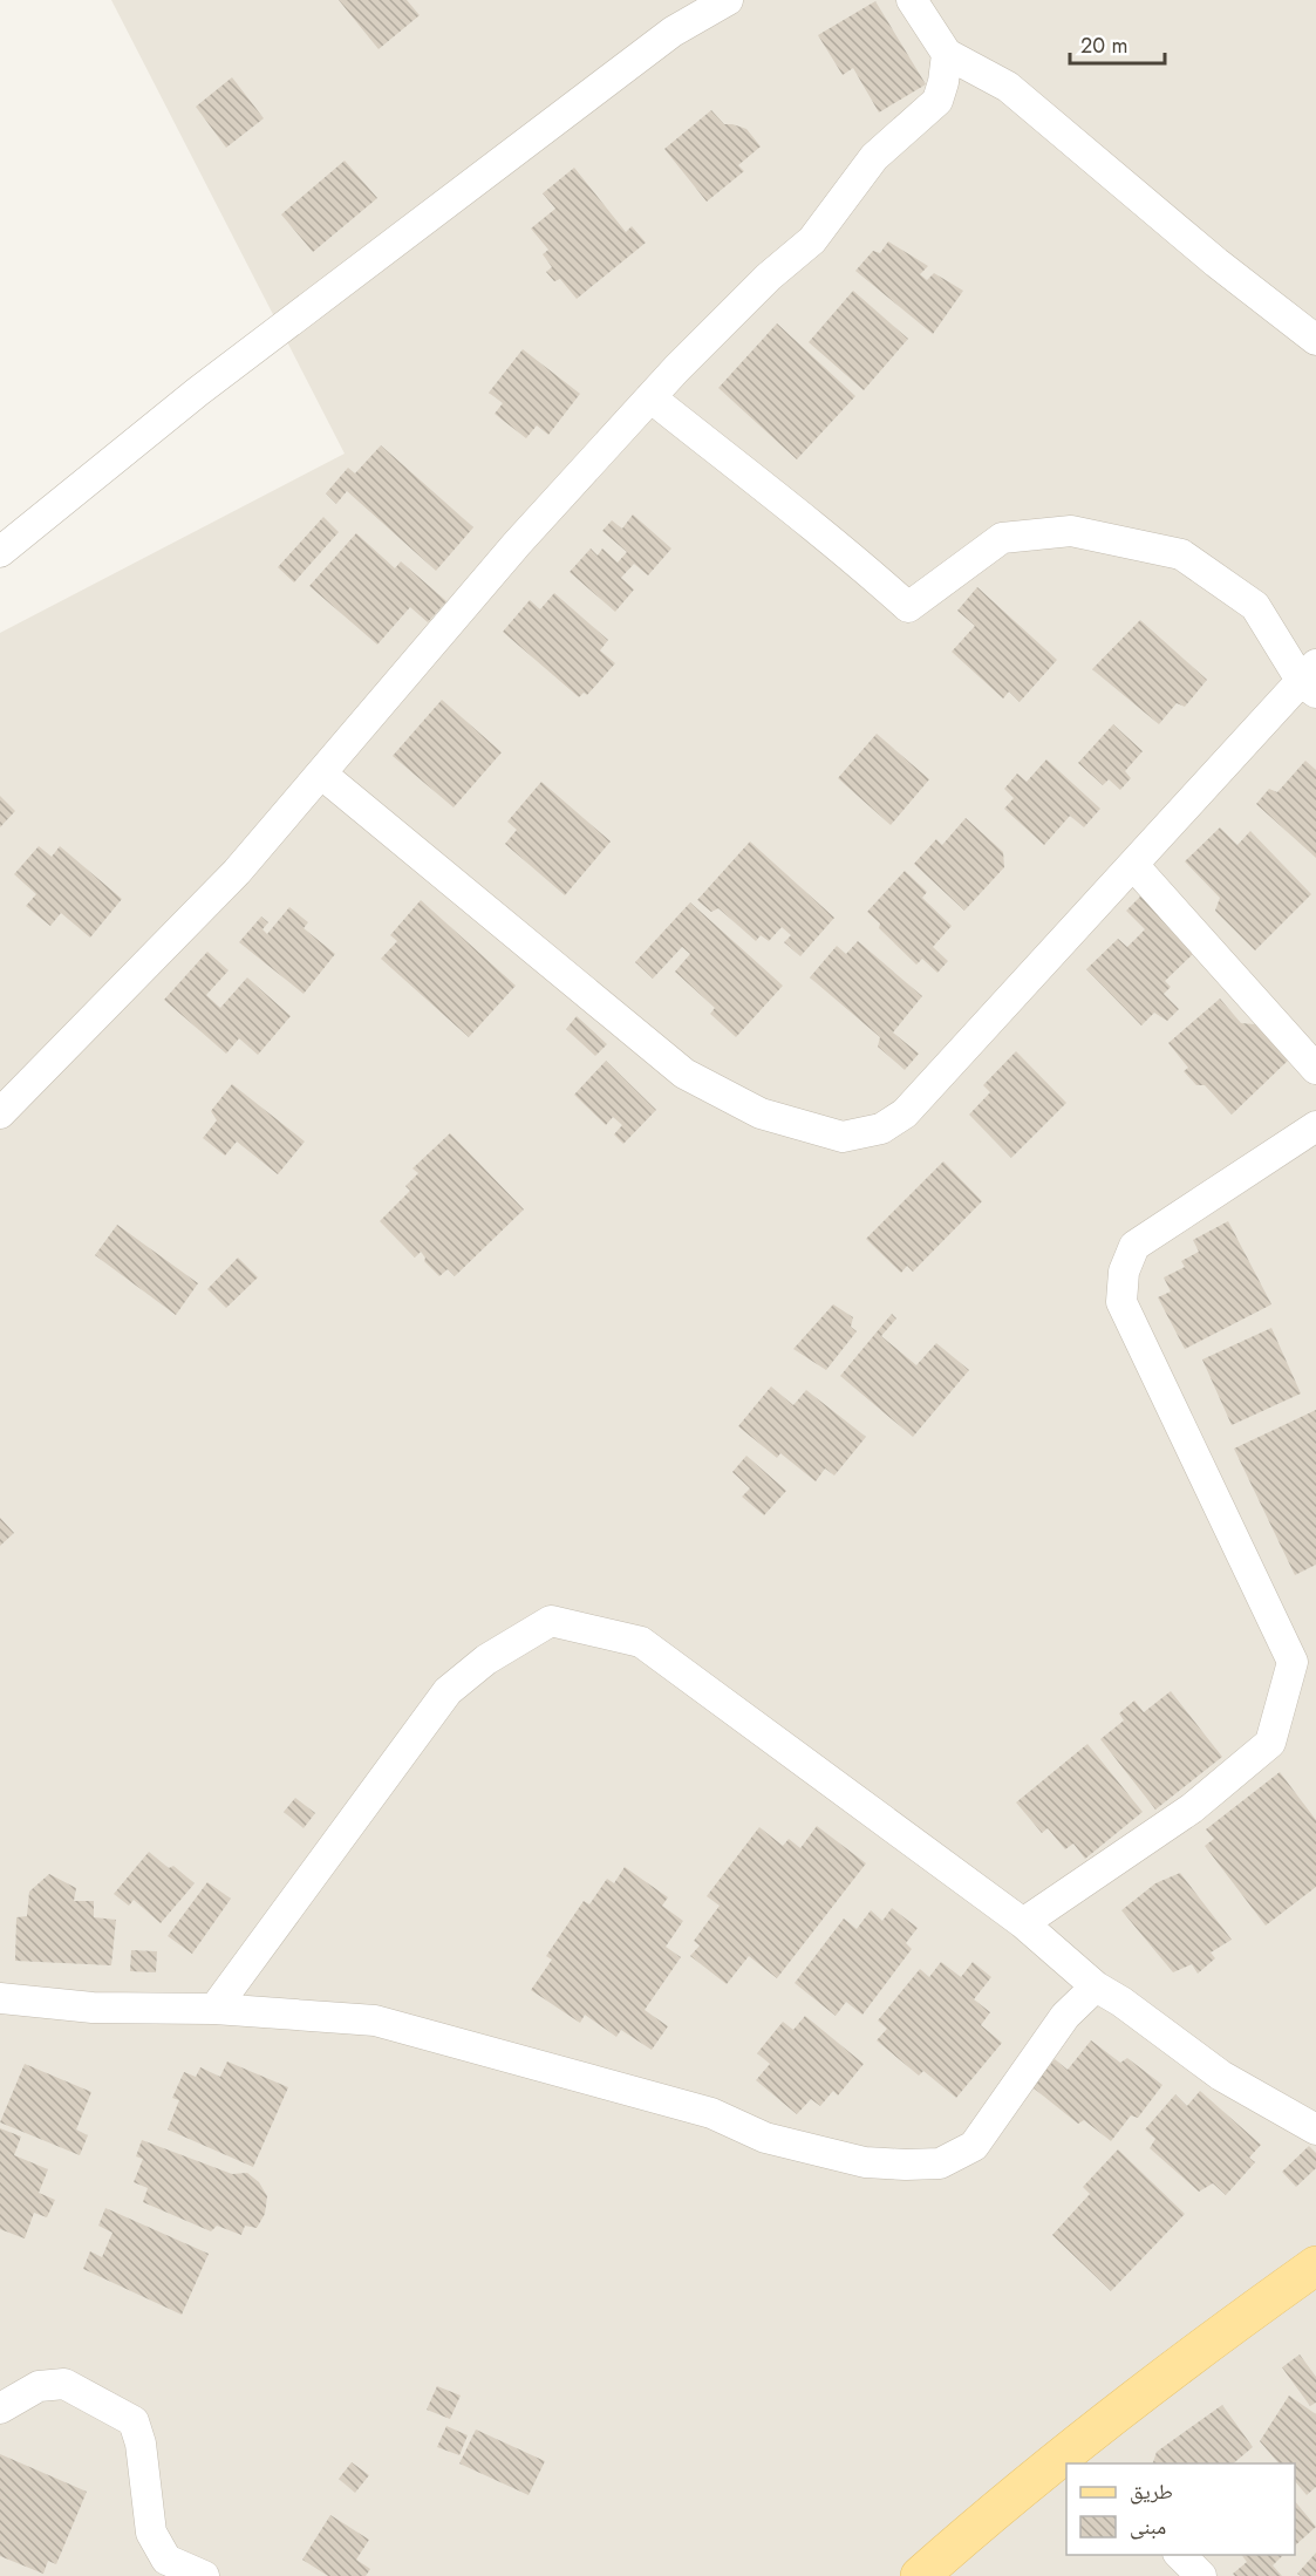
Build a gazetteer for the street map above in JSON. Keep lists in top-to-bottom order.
{
  "legend": ["طريق", "مبنى"],
  "scale_bar": "20 m"
}
